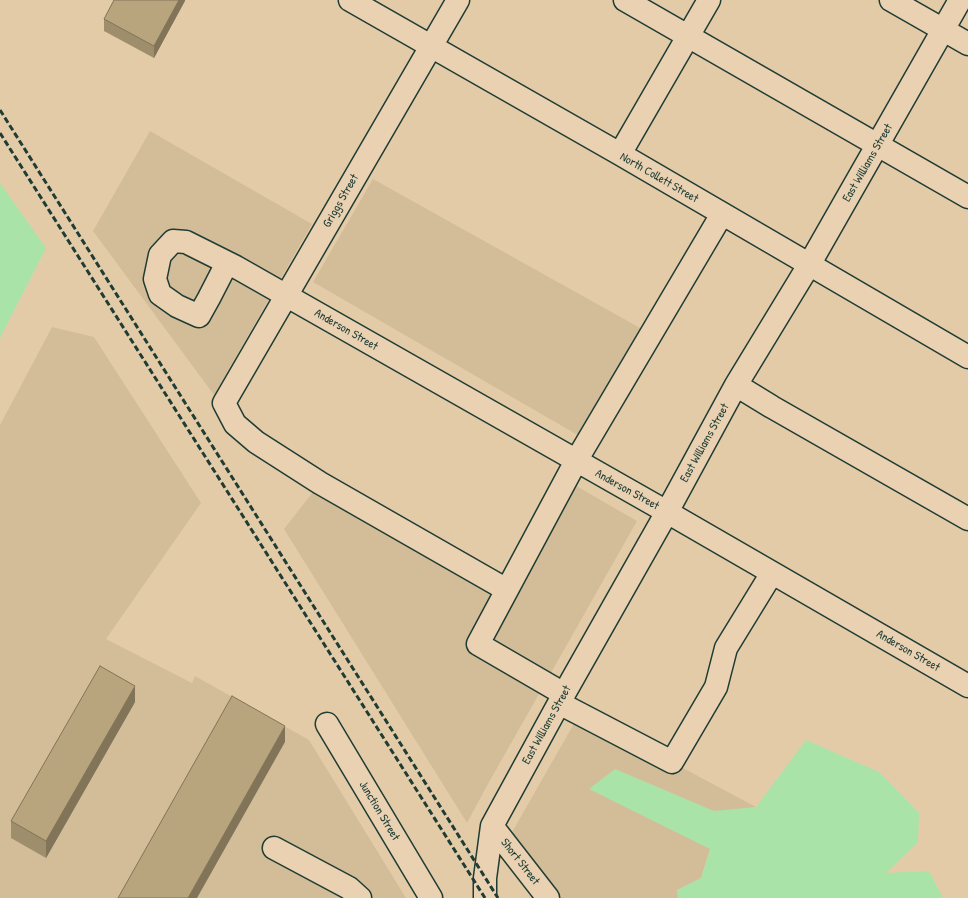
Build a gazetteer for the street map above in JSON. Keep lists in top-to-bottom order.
{
  "streets": {
    "street": [
      "East Williams Street",
      "North Collett Street",
      "Griggs Street",
      "Anderson Street",
      "Junction Street",
      "Short Street"
    ]
  },
  "crossings": [
    ["East Williams Street", "North Collett Street"],
    ["East Williams Street", "Anderson Street"],
    ["East Williams Street", "Short Street"],
    ["North Collett Street", "Griggs Street"],
    ["Griggs Street", "Anderson Street"]
  ]
}
